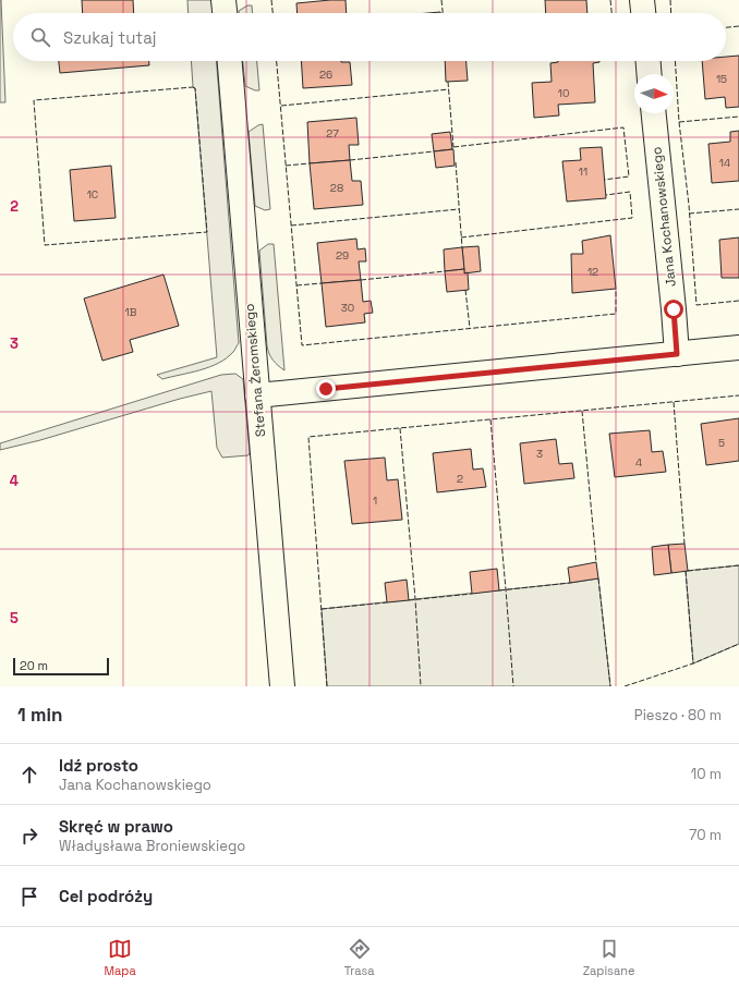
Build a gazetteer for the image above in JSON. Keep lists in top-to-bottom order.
{
  "streets": {
    "street": ["Jana Kochanowskiego", "Stefana Żeromskiego"]
  },
  "house_numbers": [
    "26",
    "15",
    "10",
    "27",
    "14",
    "11",
    "28",
    "1C",
    "29",
    "12",
    "30",
    "1B",
    "5",
    "3",
    "4",
    "2",
    "1"
  ],
  "scale_bar": "20 m",
  "north": "right",
  "page": {
    "search": "Szukaj tutaj",
    "scale": "20 m",
    "heading": ["1 min", "Pieszo · 80 m"],
    "list": [
      ["Idź prosto", "Jana Kochanowskiego", "10 m"],
      ["Skręć w prawo", "Władysława Broniewskiego", "70 m"],
      "Cel podróży"
    ],
    "nav": ["Mapa", "Trasa", "Zapisane"]
  },
  "grid": {
    "rows": [
      "2",
      "3",
      "4",
      "5"
    ]
  }
}
